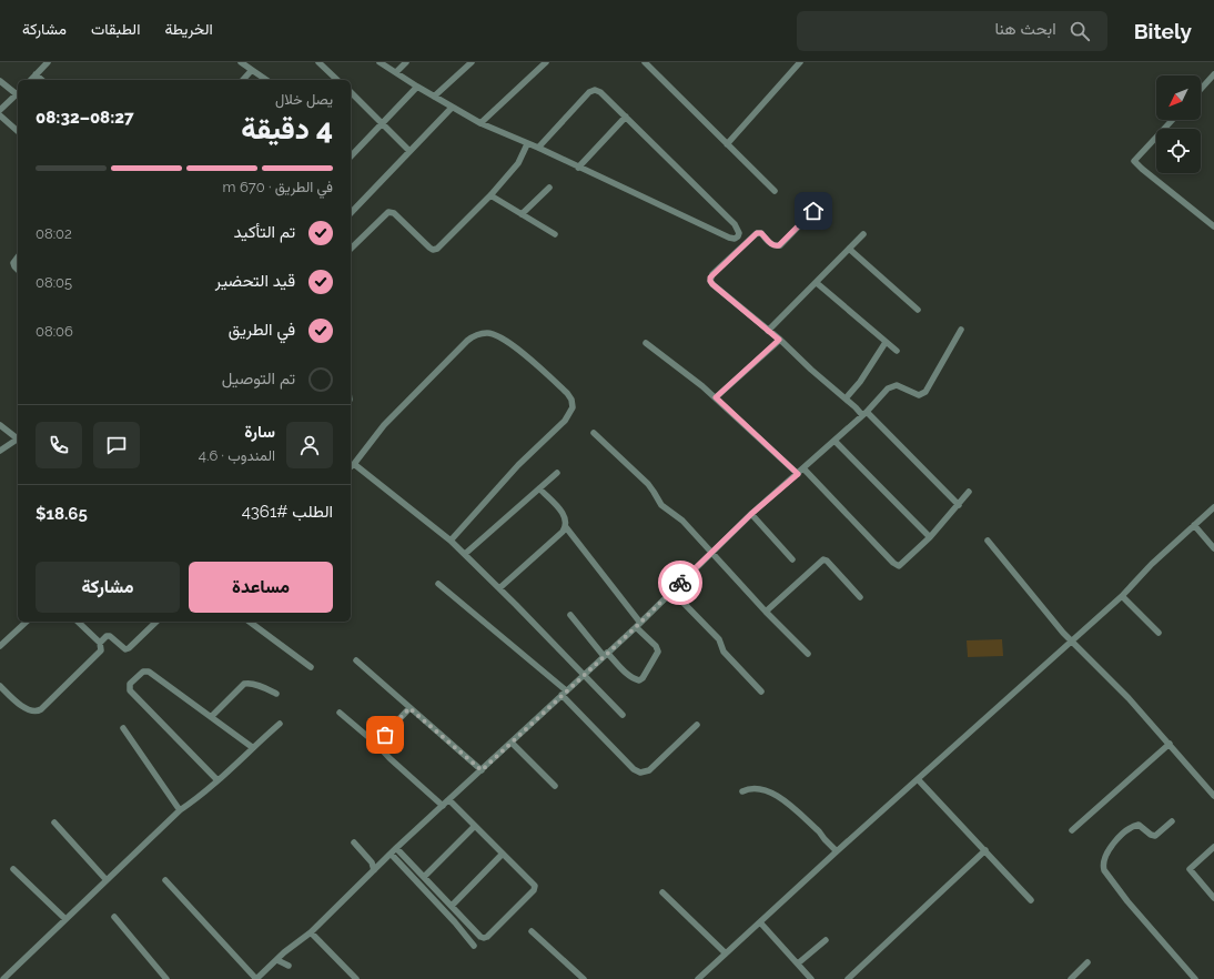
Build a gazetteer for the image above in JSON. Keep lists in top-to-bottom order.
{
  "north": "bottom left",
  "page": {
    "header": "Bitely",
    "search": "ابحث هنا",
    "nav": ["الخريطة", "الطبقات", "مشاركة"],
    "heading": ["4 دقيقة", "يصل خلال", "08:27–08:32"],
    "panel": [
      "سارة",
      "المندوب · 4.6",
      "الطلب #4361",
      "$18.65"
    ],
    "bar": "في الطريق · 670 m",
    "list": [
      ["تم التأكيد", "08:02"],
      ["قيد التحضير", "08:05"],
      ["في الطريق", "08:06"],
      "تم التوصيل"
    ],
    "buttons": ["مساعدة", "مشاركة"]
  }
}
